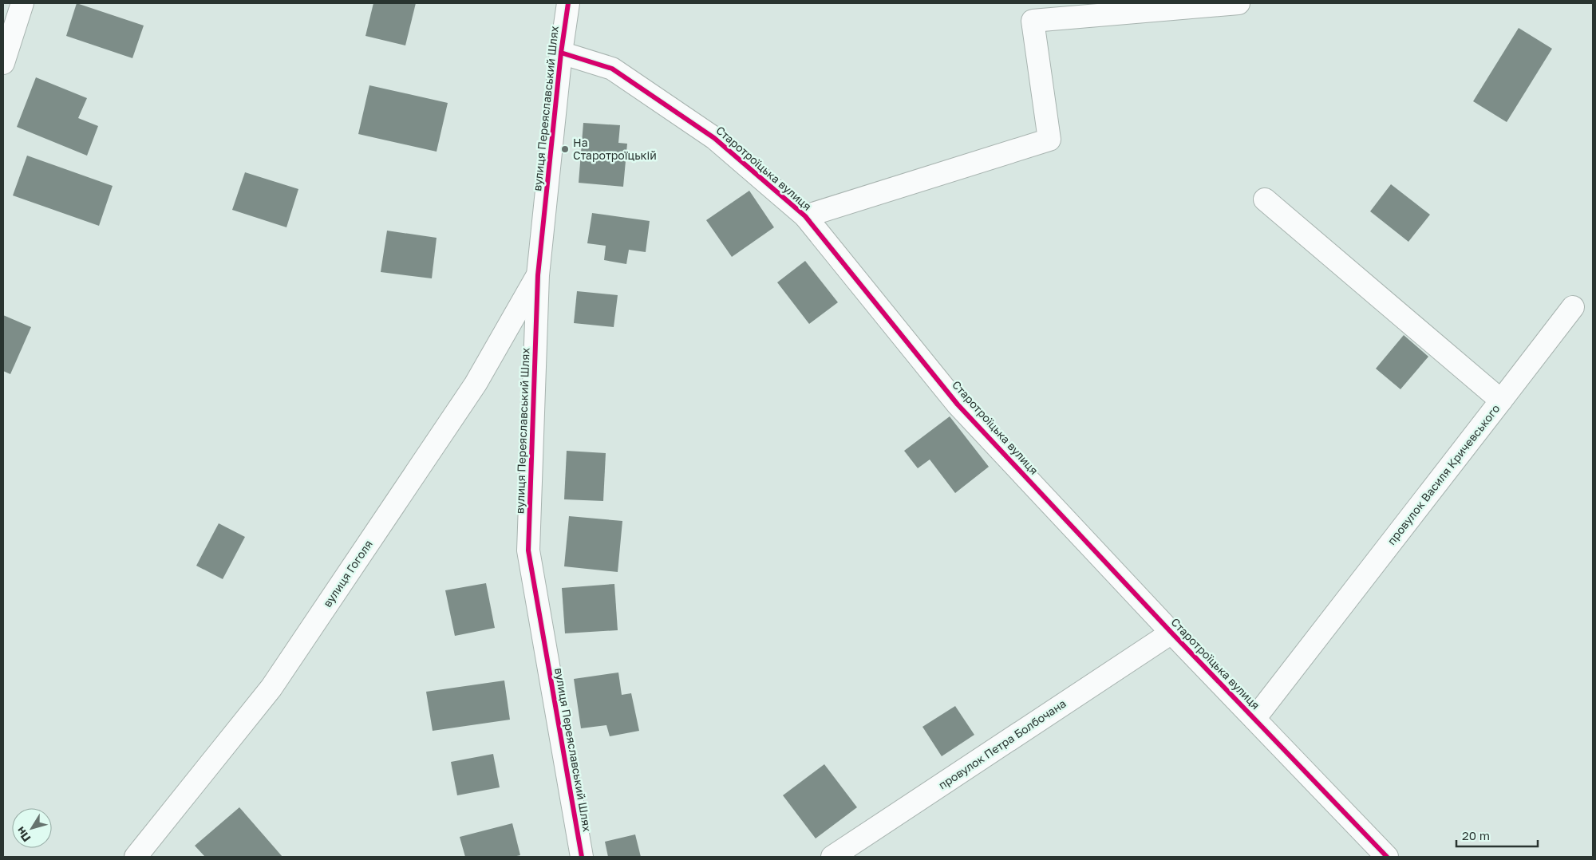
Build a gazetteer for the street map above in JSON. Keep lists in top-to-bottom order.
{
  "streets": {
    "street": [
      "вулиця Переяславський Шлях",
      "Старотроїцька вулиця",
      "провулок Василя Кричевського",
      "вулиця Гоголя",
      "провулок Петра Болбочана"
    ]
  },
  "crossings": [
    ["вулиця Переяславський Шлях", "Старотроїцька вулиця"],
    ["вулиця Переяславський Шлях", "вулиця Гоголя"],
    ["Старотроїцька вулиця", "провулок Василя Кричевського"],
    ["Старотроїцька вулиця", "провулок Петра Болбочана"]
  ],
  "places": ["На Старотроїцькій"],
  "scale_bar": "20 m",
  "north": "bottom left"
}
